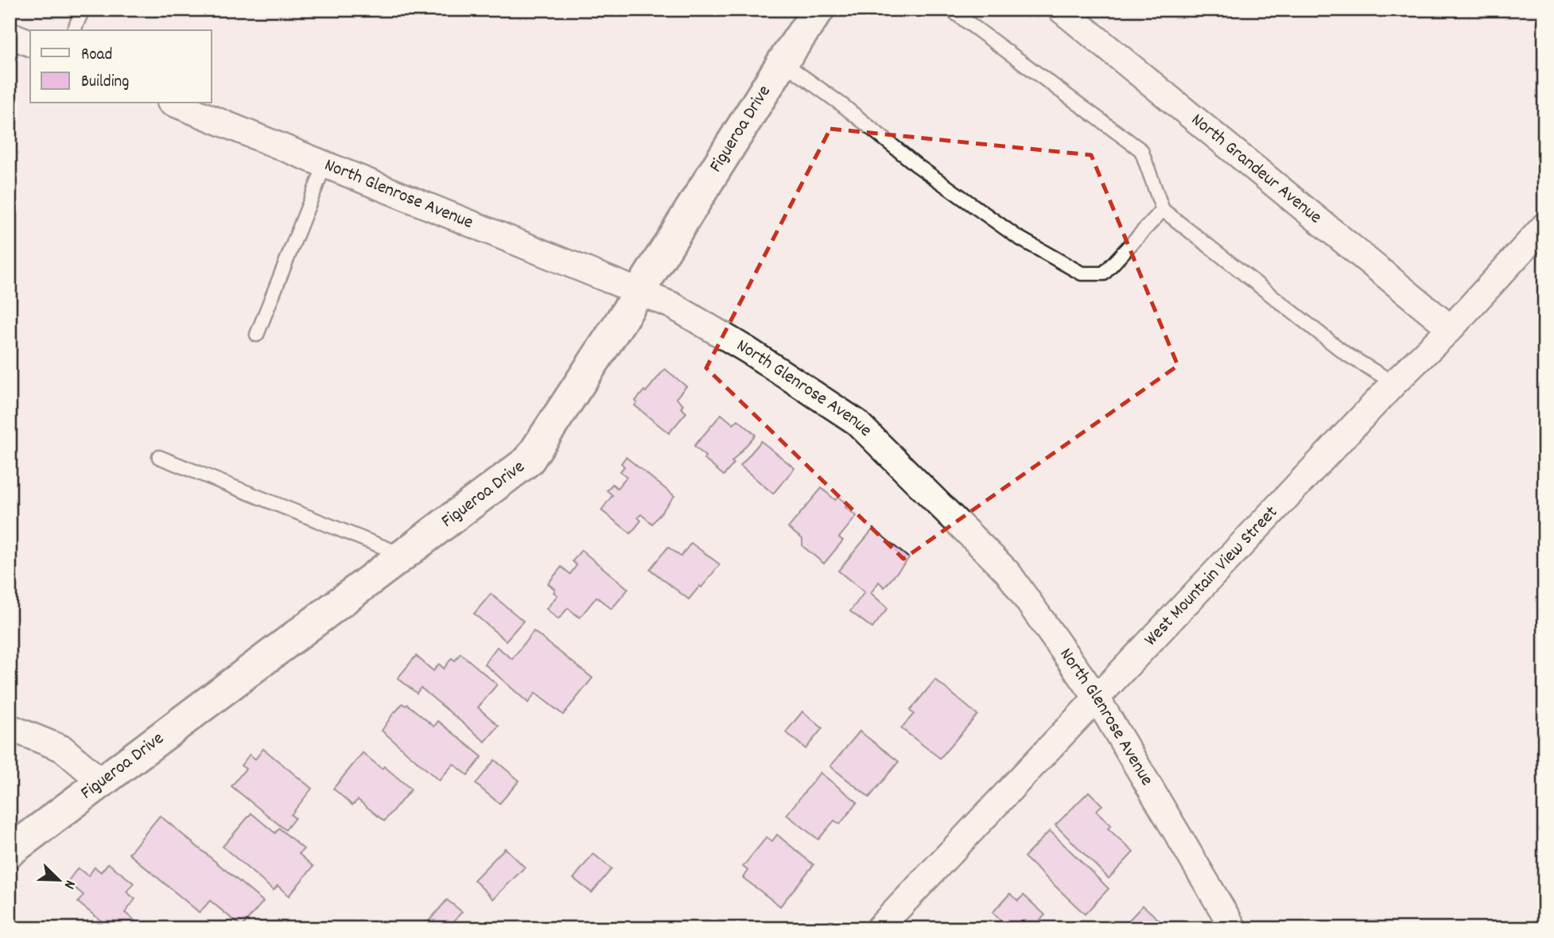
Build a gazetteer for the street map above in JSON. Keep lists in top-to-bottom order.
{
  "streets": {
    "street": [
      "Figueroa Drive",
      "North Grandeur Avenue",
      "North Glenrose Avenue",
      "West Mountain View Street"
    ]
  },
  "crossings": [
    ["Figueroa Drive", "North Glenrose Avenue"],
    ["North Grandeur Avenue", "West Mountain View Street"],
    ["North Glenrose Avenue", "West Mountain View Street"]
  ],
  "legend": ["Road", "Building"],
  "north": "bottom right"
}
